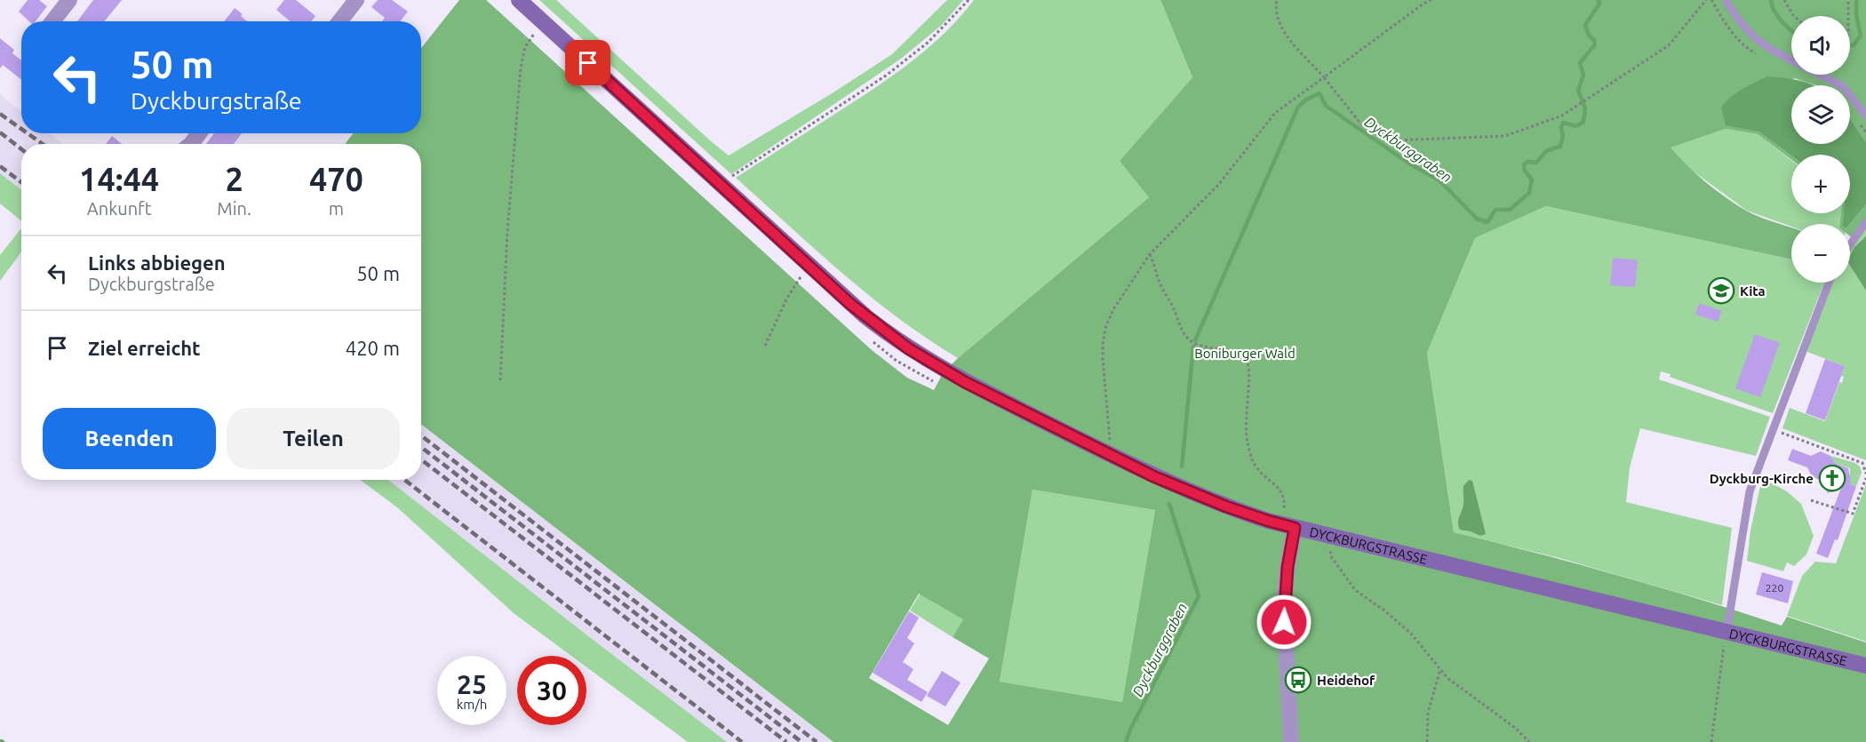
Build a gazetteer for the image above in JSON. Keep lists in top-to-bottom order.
{
  "streets": {
    "street": ["DYCKBURGSTRASSE"]
  },
  "water": ["Dyckburggraben"],
  "parks": ["Boniburger Wald"],
  "places": {
    "school or university": ["Kita"],
    "church": ["Dyckburg-Kirche"],
    "bus stop": ["Heidehof"]
  },
  "house_numbers": ["220"],
  "page": {
    "map_buttons": ["+", "−"],
    "turn": ["50 m", "Dyckburgstraße"],
    "eta": [
      "14:44",
      "Ankunft",
      "2",
      "Min.",
      "470",
      "m"
    ],
    "list": [
      {
        "name": "Links abbiegen",
        "note": "Dyckburgstraße",
        "value": "50 m"
      },
      {
        "name": "Ziel erreicht",
        "value": "420 m"
      }
    ],
    "buttons": ["Beenden", "Teilen"],
    "speed": "25 km/h",
    "limit": "30"
  }
}
